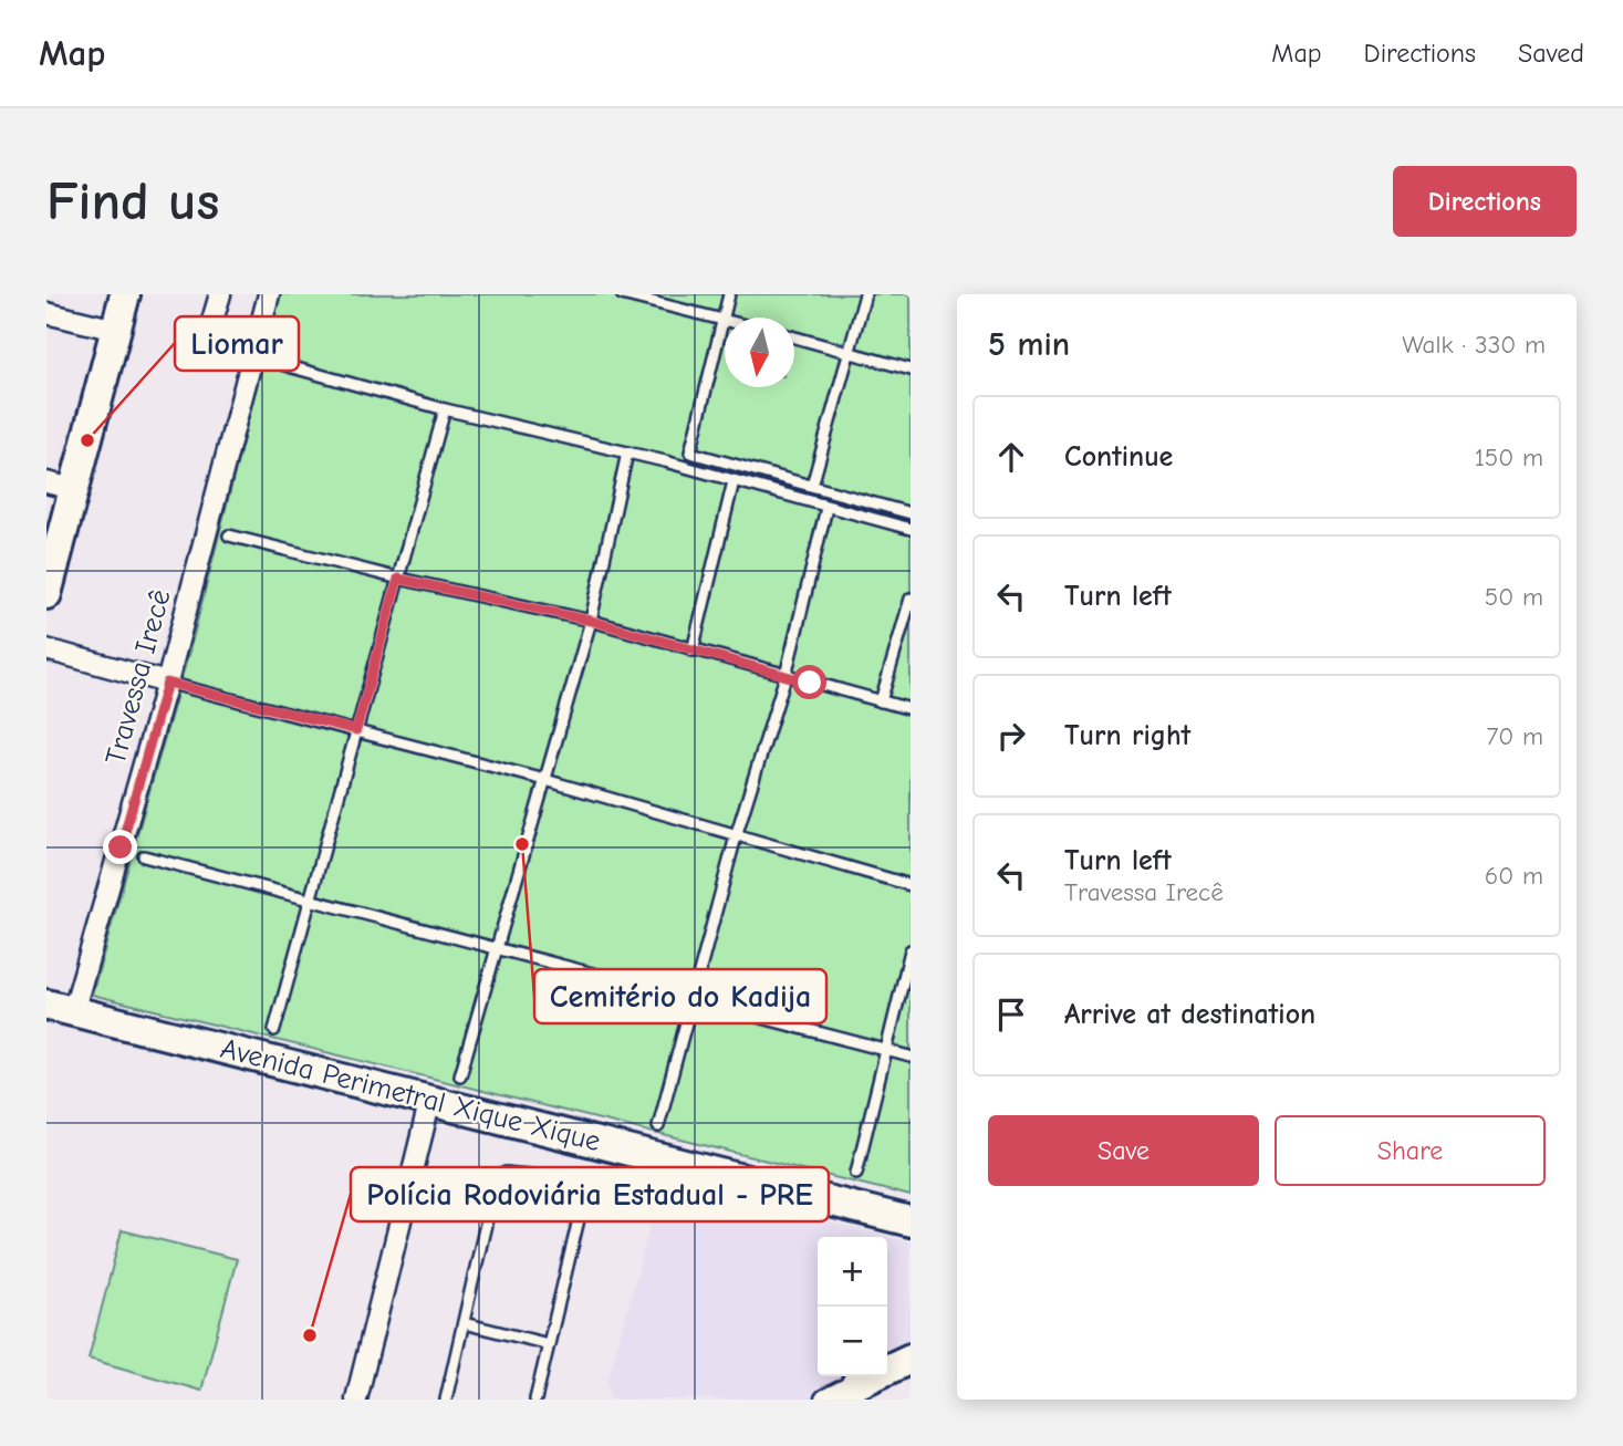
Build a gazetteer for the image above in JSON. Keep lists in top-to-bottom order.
{
  "streets": {
    "main road": ["Avenida Perimetral Xique Xique"],
    "street": ["Travessa Irecê"]
  },
  "crossings": [
    ["Travessa Irecê", "Avenida Perimetral Xique Xique"]
  ],
  "places": ["Liomar", "Cemitério do Kadija", "Polícia Rodoviária Estadual - PRE"],
  "north": "bottom",
  "page": {
    "header": "Map",
    "nav": ["Map", "Directions", "Saved"],
    "buttons": [
      "Directions",
      ["Save", "Share"]
    ],
    "title": "Find us",
    "heading": ["5 min", "Walk · 330 m"],
    "list": [
      ["Continue", "150 m"],
      ["Turn left", "50 m"],
      ["Turn right", "70 m"],
      ["Turn left", "Travessa Irecê", "60 m"],
      "Arrive at destination"
    ],
    "map_buttons": ["+", "−"]
  }
}
